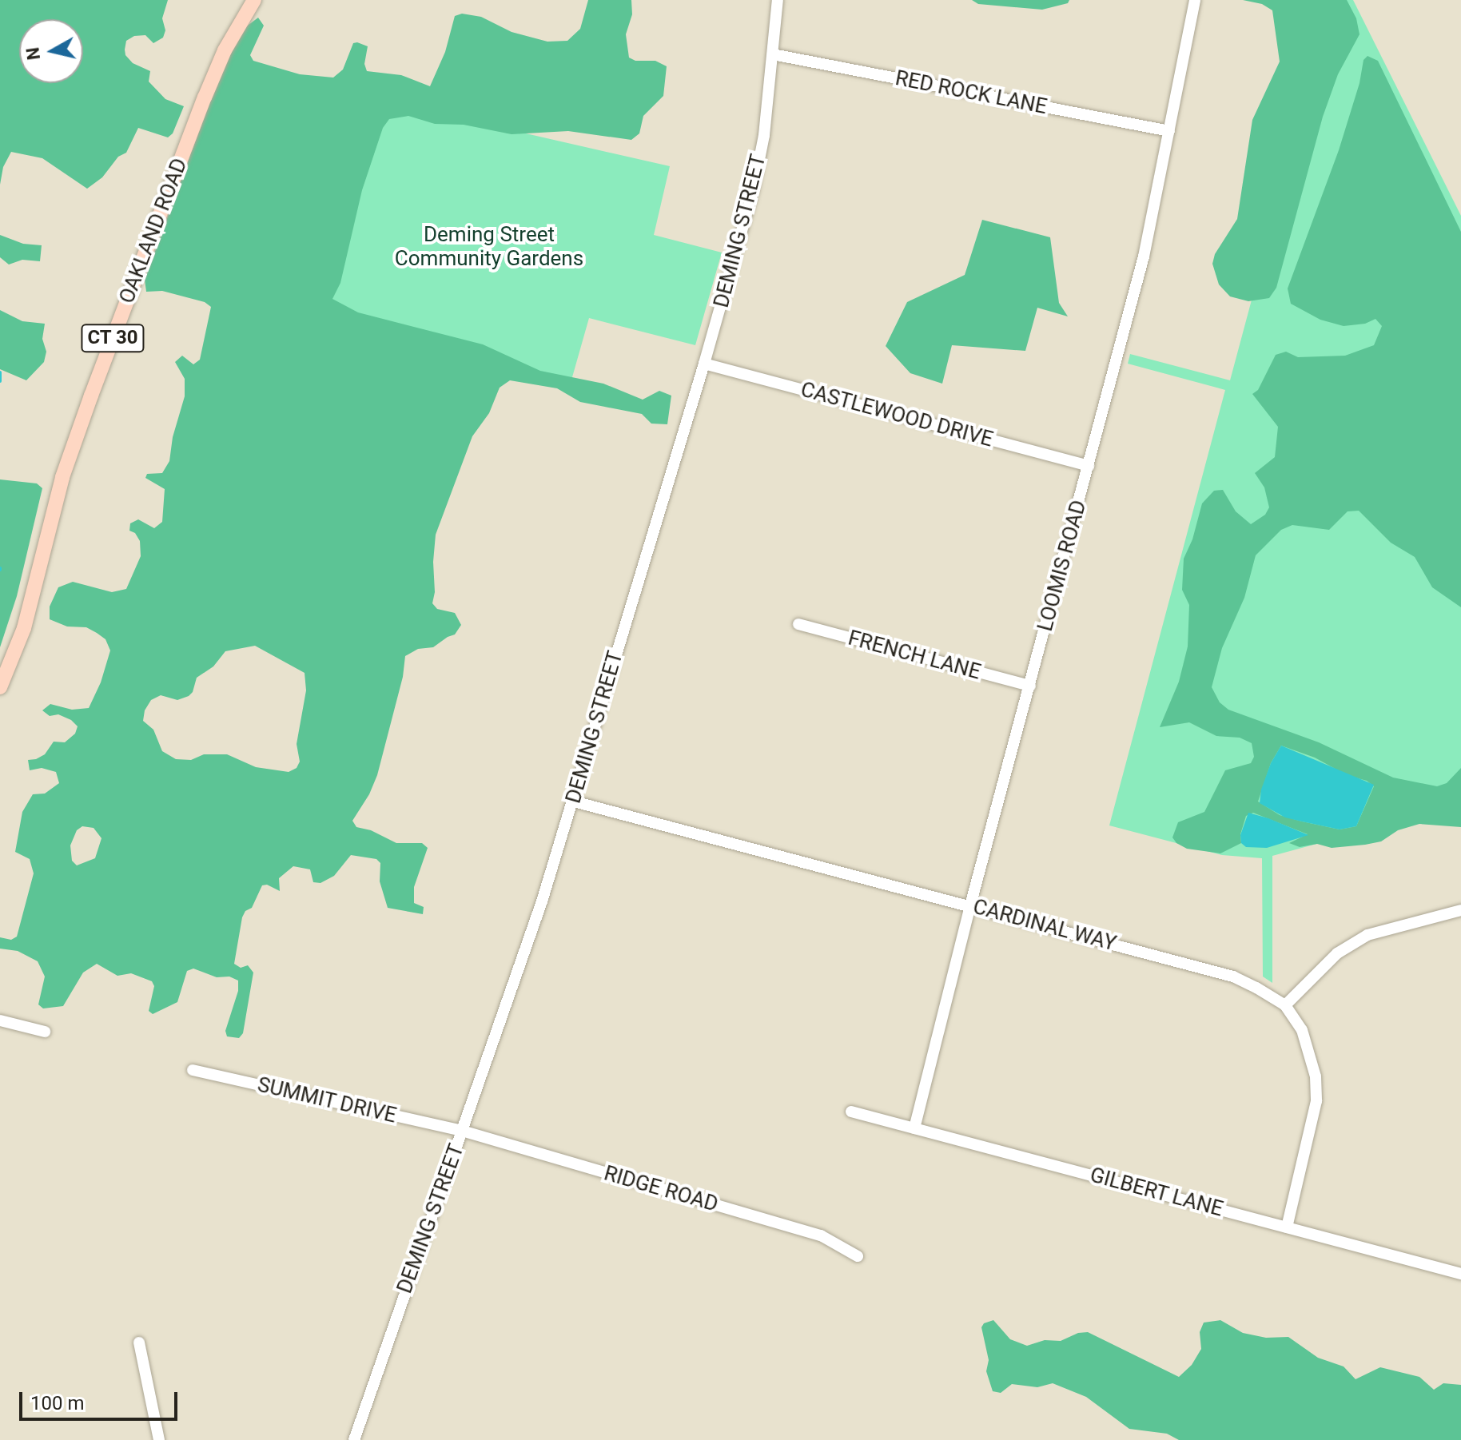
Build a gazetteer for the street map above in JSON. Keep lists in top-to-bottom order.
{
  "streets": {
    "main road": ["OAKLAND ROAD", "CT 30"],
    "street": [
      "RED ROCK LANE",
      "DEMING STREET",
      "CASTLEWOOD DRIVE",
      "LOOMIS ROAD",
      "FRENCH LANE",
      "CARDINAL WAY",
      "SUMMIT DRIVE",
      "RIDGE ROAD",
      "GILBERT LANE"
    ]
  },
  "crossings": [
    ["RED ROCK LANE", "DEMING STREET"],
    ["RED ROCK LANE", "LOOMIS ROAD"],
    ["DEMING STREET", "CASTLEWOOD DRIVE"],
    ["DEMING STREET", "CARDINAL WAY"],
    ["DEMING STREET", "SUMMIT DRIVE"],
    ["DEMING STREET", "RIDGE ROAD"],
    ["CASTLEWOOD DRIVE", "LOOMIS ROAD"],
    ["LOOMIS ROAD", "FRENCH LANE"],
    ["LOOMIS ROAD", "CARDINAL WAY"],
    ["LOOMIS ROAD", "GILBERT LANE"],
    ["CARDINAL WAY", "GILBERT LANE"],
    ["SUMMIT DRIVE", "RIDGE ROAD"]
  ],
  "parks": ["Deming Street Community Gardens"],
  "scale_bar": "100 m",
  "north": "left"
}
